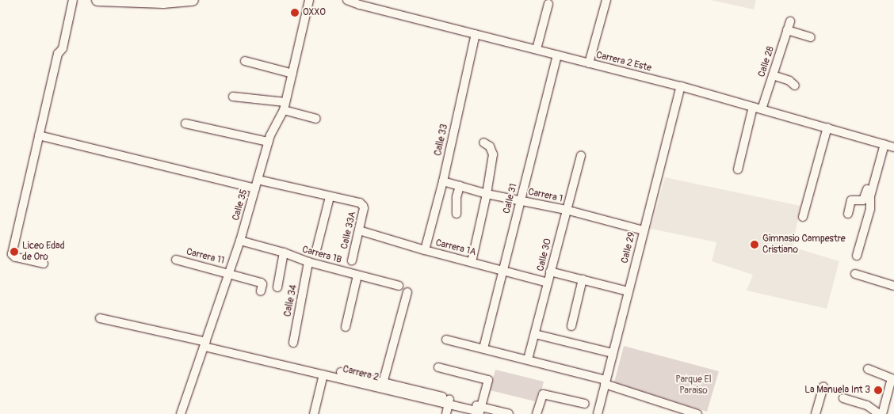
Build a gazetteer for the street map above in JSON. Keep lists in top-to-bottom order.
{
  "streets": {
    "street": [
      "Carrera 2 Este",
      "Calle 28",
      "Calle 33",
      "Carrera 1",
      "Calle 31",
      "Calle 35",
      "Calle 33A",
      "Carrera 1A",
      "Calle 29",
      "Carrera 1B",
      "Calle 30",
      "Carrera 11",
      "Calle 34",
      "Carrera 2"
    ]
  },
  "crossings": [
    ["Carrera 2 Este", "Calle 28"],
    ["Carrera 2 Este", "Calle 33"],
    ["Carrera 2 Este", "Calle 31"],
    ["Carrera 2 Este", "Calle 29"],
    ["Calle 33", "Carrera 1"],
    ["Calle 33", "Carrera 1A"],
    ["Carrera 1", "Calle 31"],
    ["Carrera 1", "Calle 29"],
    ["Carrera 1", "Calle 30"],
    ["Calle 31", "Carrera 1A"],
    ["Calle 35", "Carrera 1B"],
    ["Calle 35", "Carrera 11"],
    ["Calle 35", "Carrera 2"],
    ["Calle 33A", "Carrera 1A"],
    ["Carrera 1A", "Calle 30"],
    ["Carrera 1B", "Calle 34"]
  ],
  "parks": ["Parque El Paraiso"],
  "places": [
    "OXXO",
    "Gimnasio Campestre Cristiano",
    "Liceo Edad de Oro",
    "La Manuela Int 3"
  ]
}
